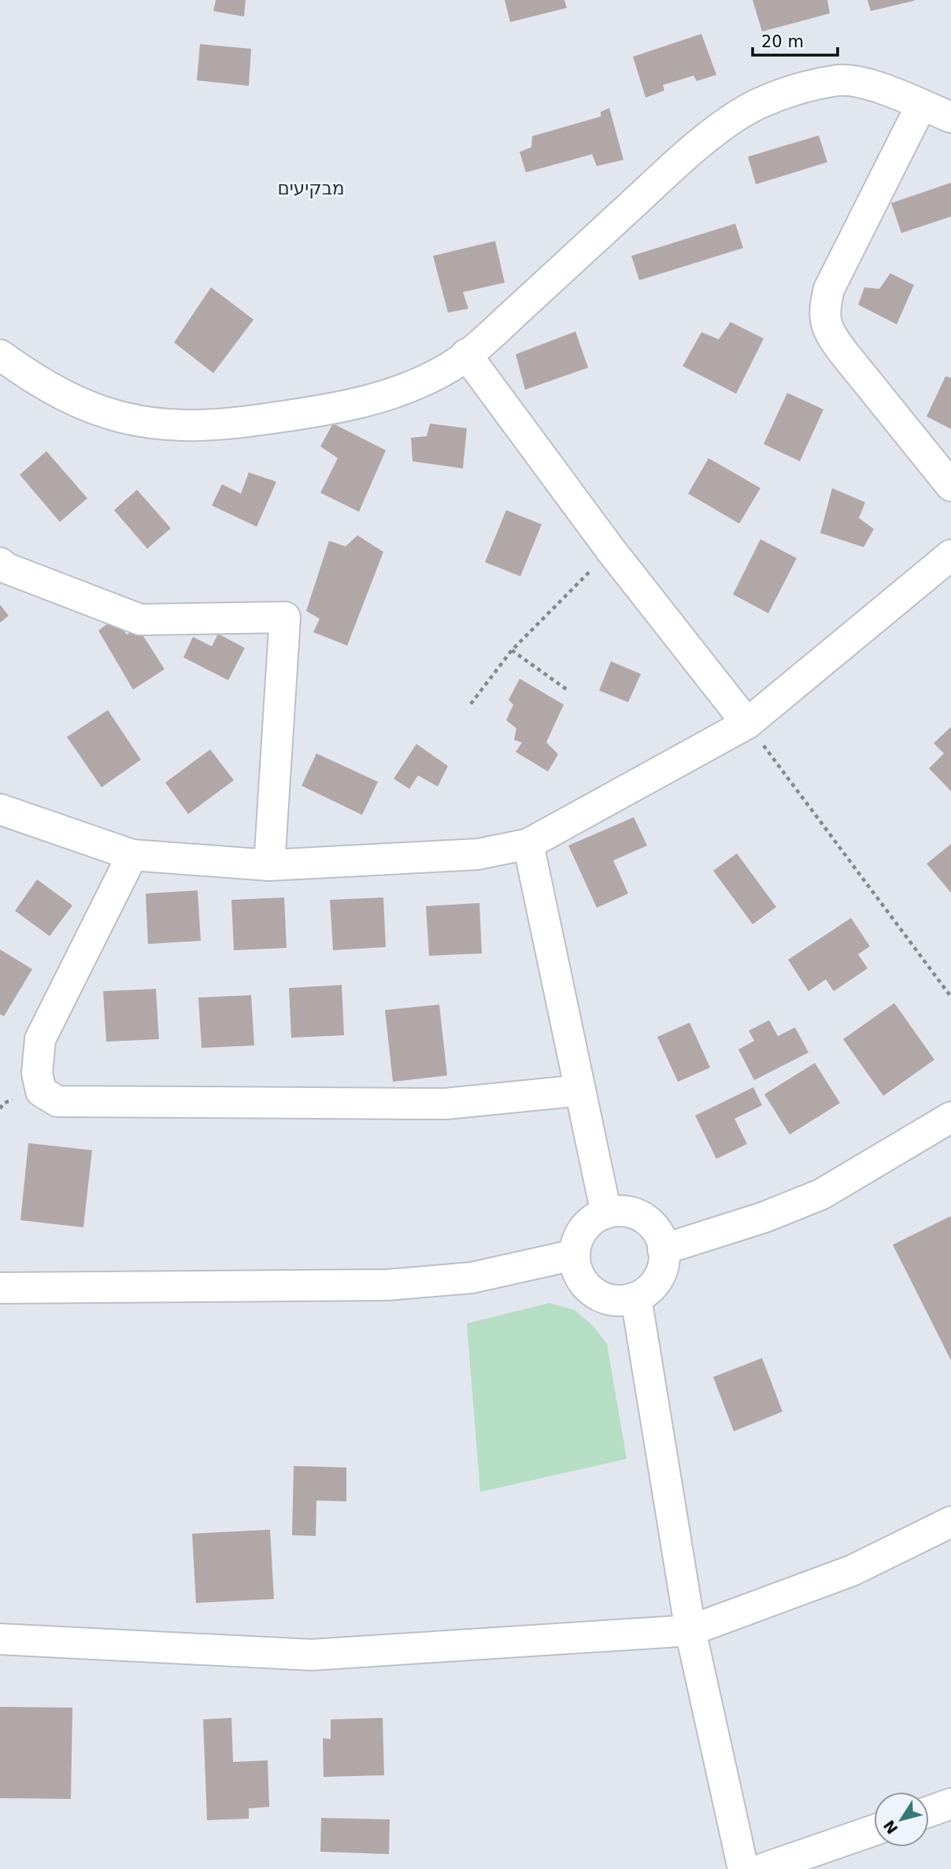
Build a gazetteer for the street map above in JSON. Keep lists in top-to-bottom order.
{
  "districts": ["מבקיעים"],
  "scale_bar": "20 m",
  "north": "bottom left"
}
